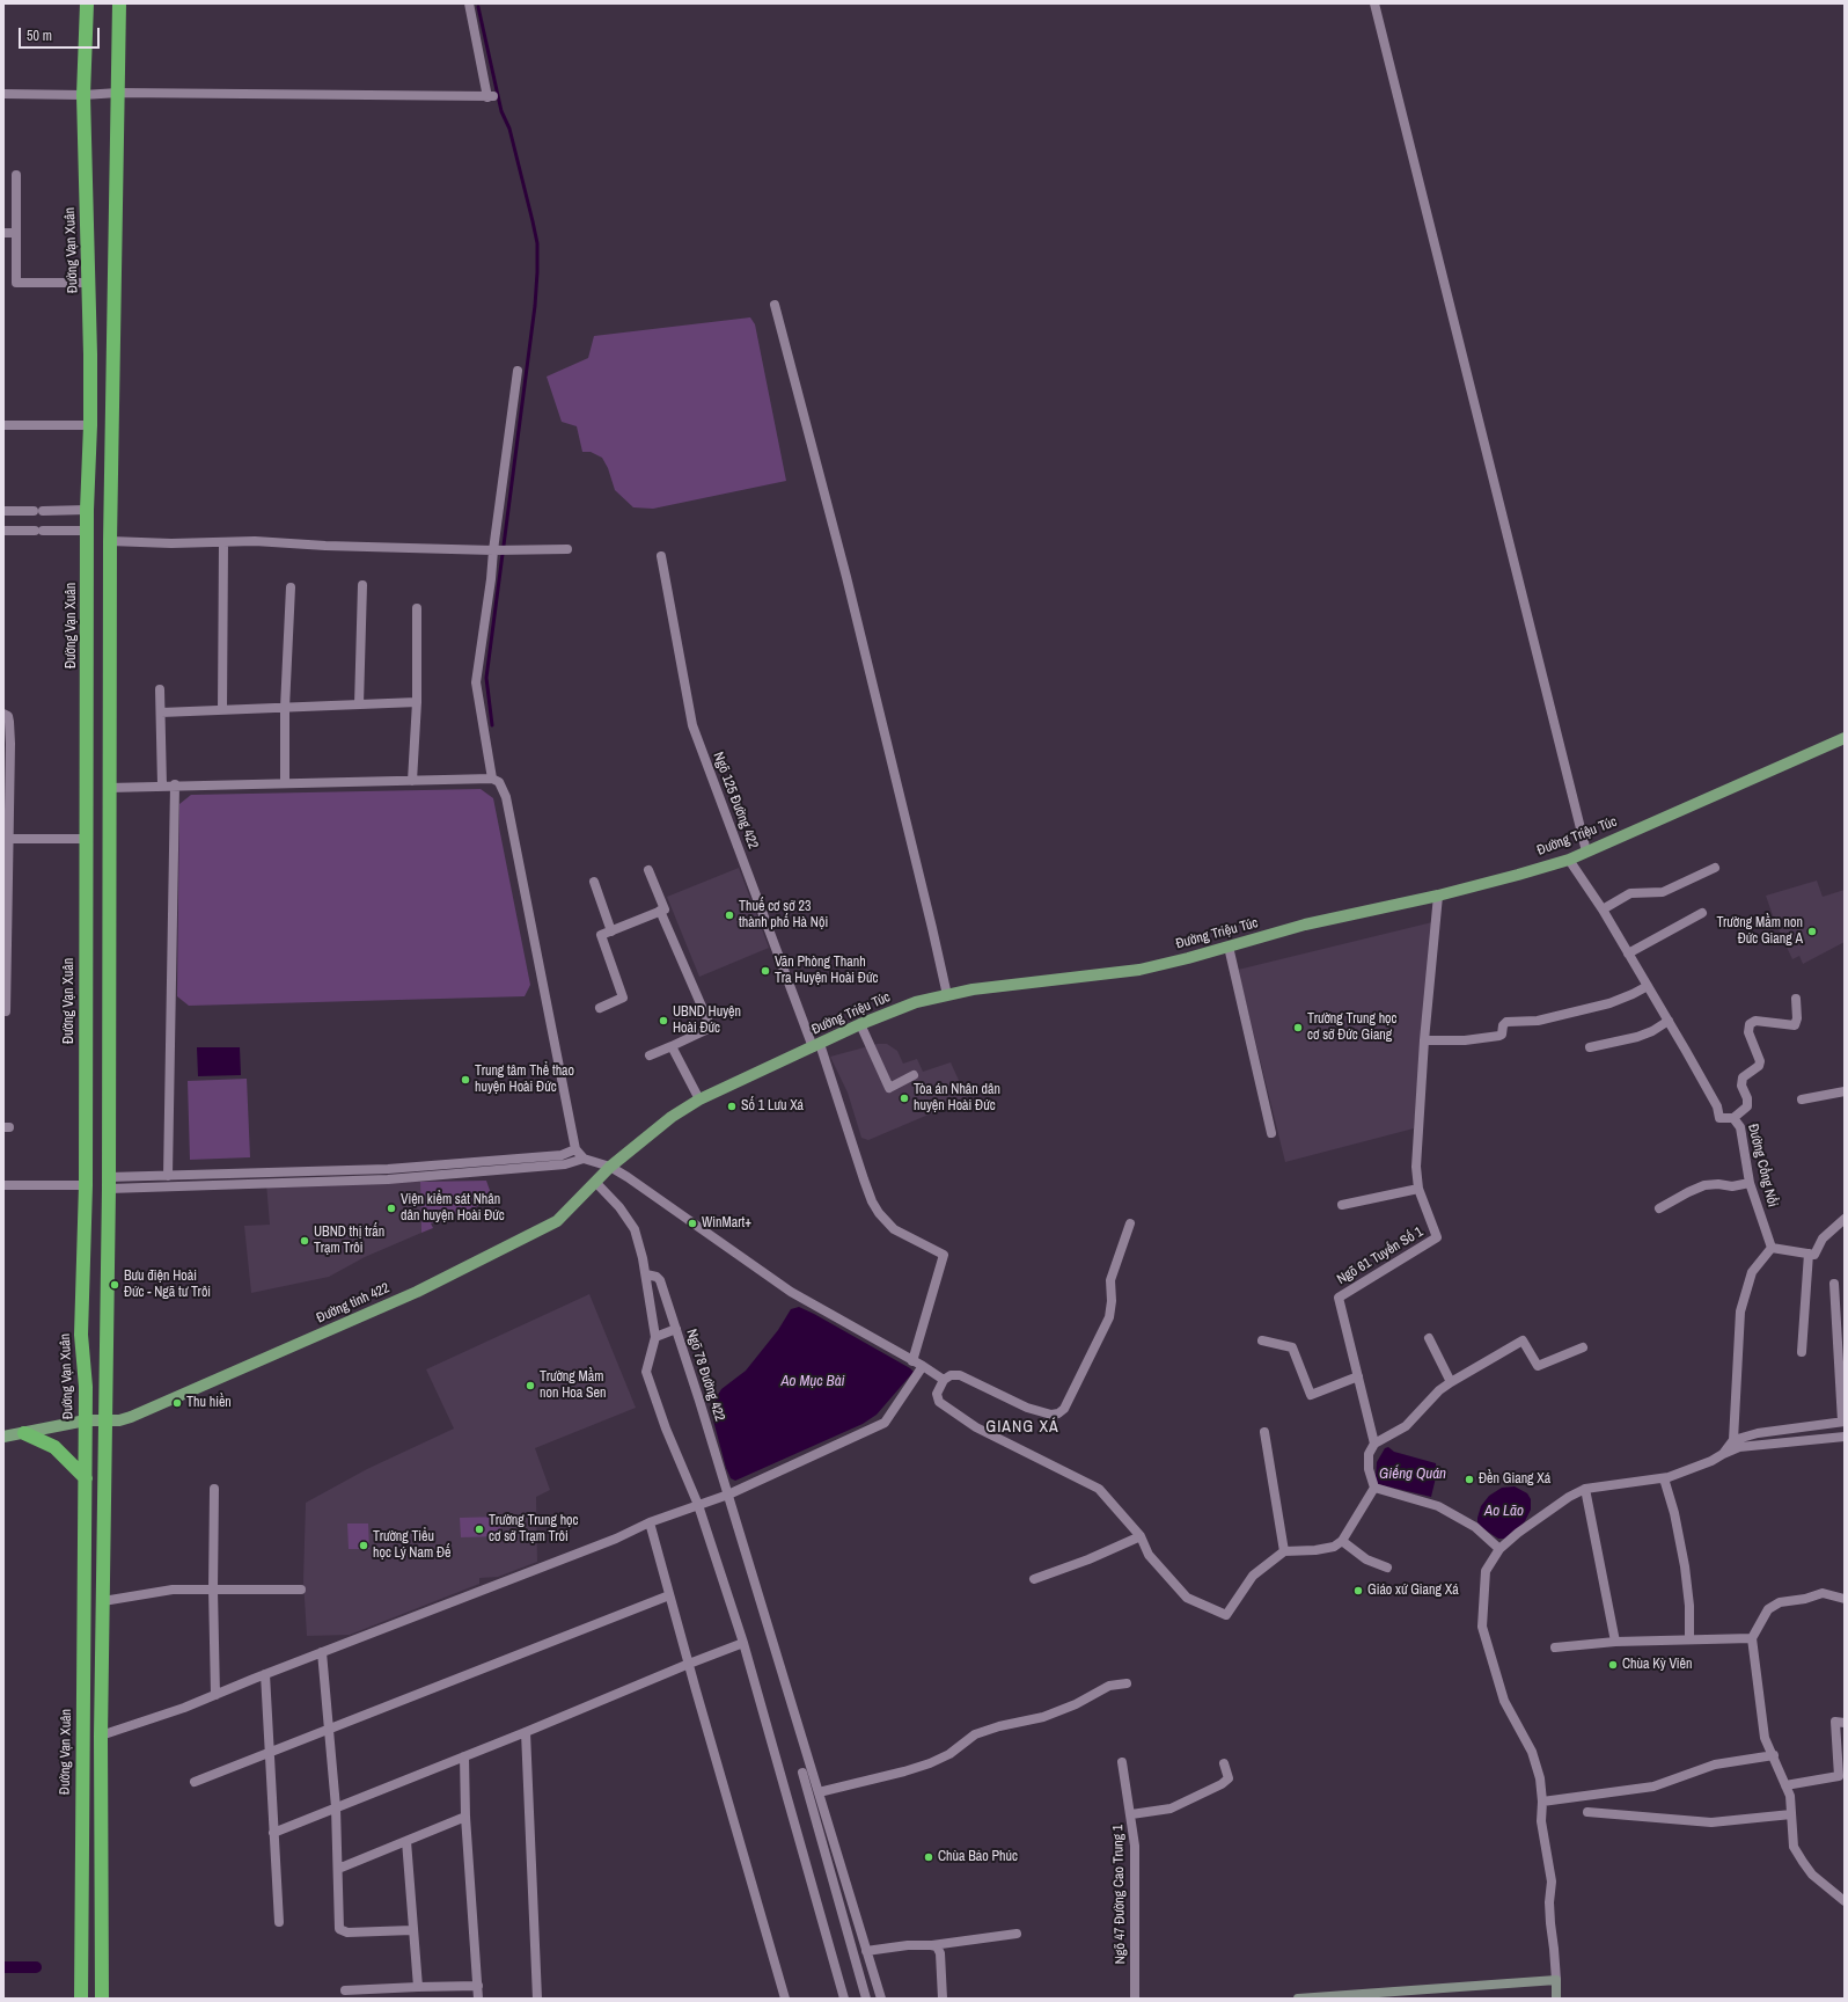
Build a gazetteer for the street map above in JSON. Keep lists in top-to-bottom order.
{
  "streets": {
    "highway": ["Đường Vạn Xuân"],
    "main road": ["Đường Triệu Túc", "Đường tỉnh 422"],
    "street": [
      "Ngõ 125 Đường 422",
      "Đường Cổng Nổi",
      "Ngõ 61 Tuyến Số 1",
      "Ngõ 78 Đường 422",
      "Ngõ 47 Đường Cao Trung 1"
    ]
  },
  "crossings": [
    ["Đường Vạn Xuân", "Đường tỉnh 422"],
    ["Ngõ 125 Đường 422", "Đường Triệu Túc"],
    ["Đường Triệu Túc", "Đường Cổng Nổi"],
    ["Đường Triệu Túc", "Đường tỉnh 422"]
  ],
  "districts": ["GIANG XÁ"],
  "water": ["Ao Mục Bài", "Giếng Quán", "Ao Lão"],
  "places": [
    "Thuế cơ sở 23 thành phố Hà Nội",
    "Trường Mầm non Đức Giang A",
    "Văn Phòng Thanh Tra Huyện Hoài Đức",
    "UBND Huyện Hoài Đức",
    "Trường Trung học cơ sở Đức Giang",
    "Trung tâm Thể thao huyện Hoài Đức",
    "Tòa án Nhân dân huyện Hoài Đức",
    "Số 1 Lưu Xá",
    "Viện kiểm sát Nhân dân huyện Hoài Đức",
    "WinMart+",
    "UBND thị trấn Trạm Trôi",
    "Bưu điện Hoài Đức - Ngã tư Trôi",
    "Trường Mầm non Hoa Sen",
    "Thu hiền",
    "Đền Giang Xá",
    "Trường Trung học cơ sở Trạm Trôi",
    "Trường Tiểu học Lý Nam Đế",
    "Giáo xứ Giang Xá",
    "Chùa Kỳ Viên",
    "Chùa Bảo Phúc"
  ],
  "scale_bar": "50 m"
}
